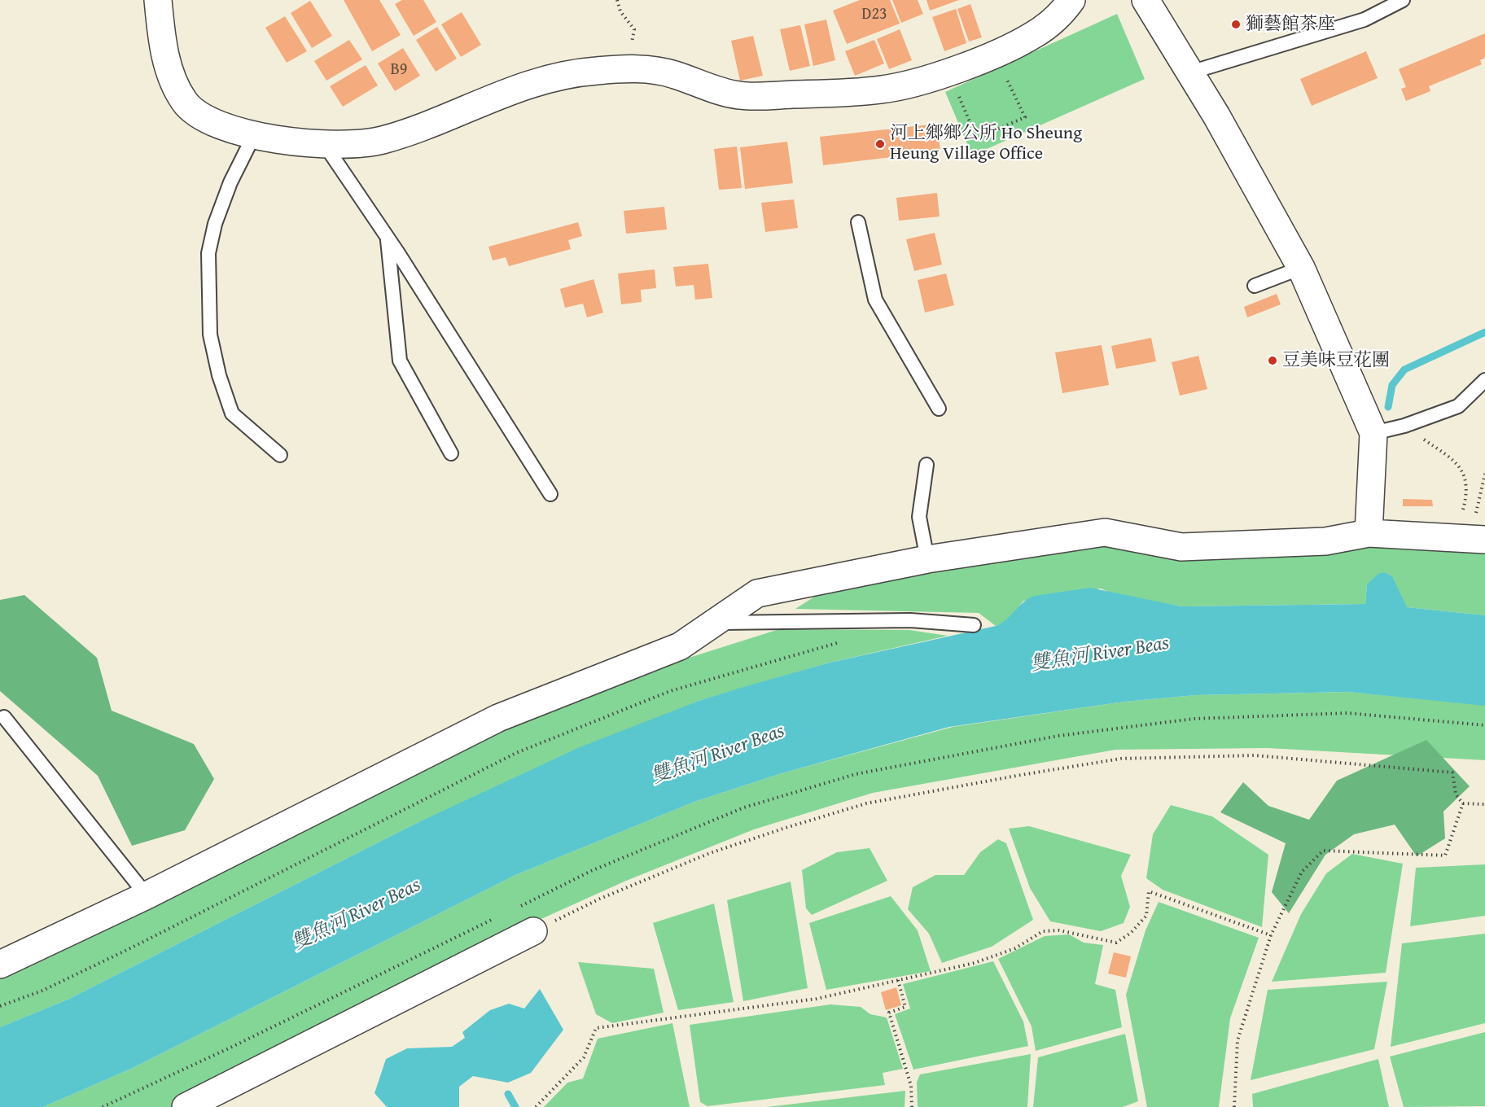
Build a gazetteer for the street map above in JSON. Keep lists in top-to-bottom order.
{
  "water": ["雙魚河 River Beas"],
  "places": ["獅藝館茶座", "河上鄉鄉公所 Ho Sheung Heung Village Office", "豆美味豆花團"],
  "house_numbers": ["D23", "B9"]
}
